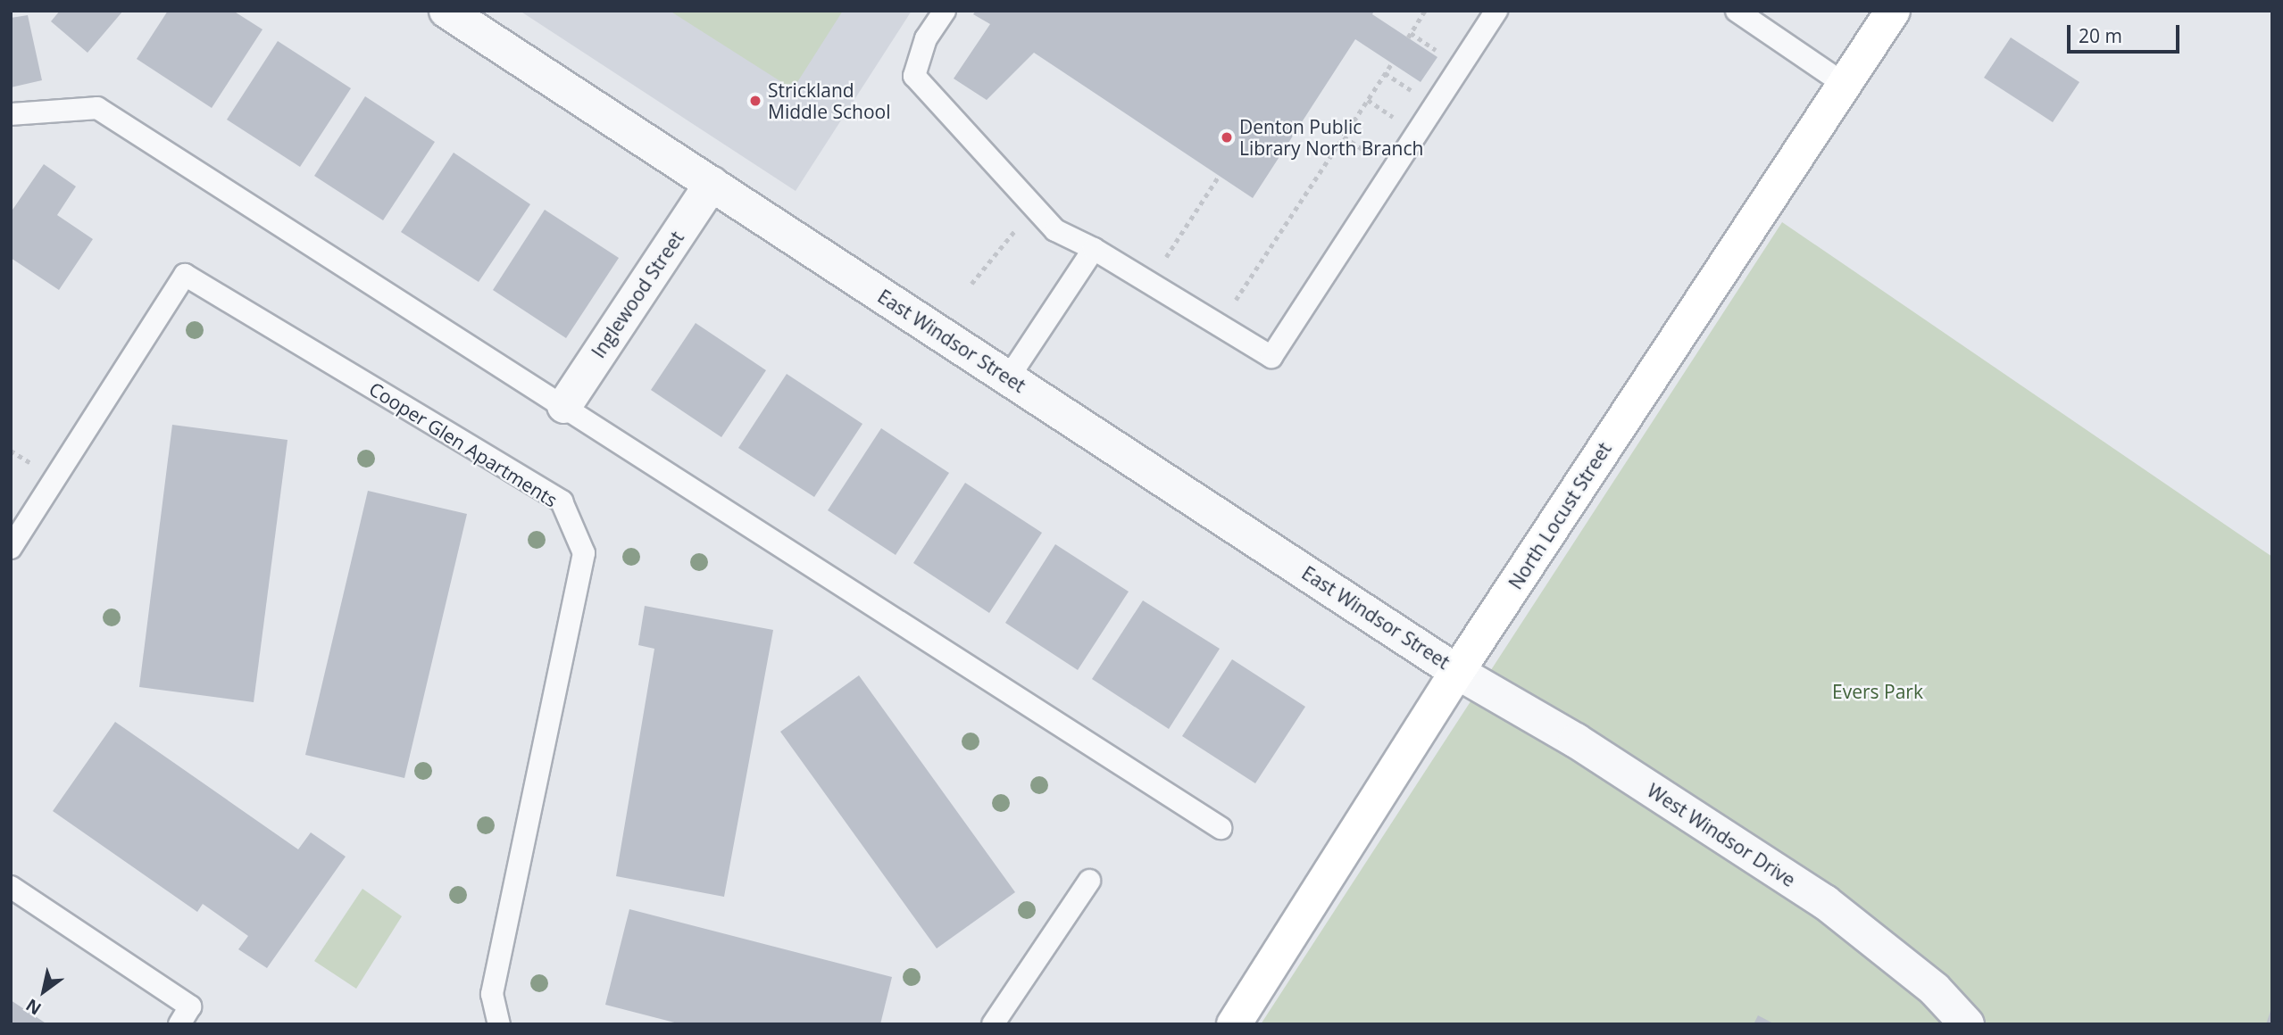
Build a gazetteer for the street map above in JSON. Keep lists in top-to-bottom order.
{
  "streets": {
    "main road": ["North Locust Street"],
    "street": ["Inglewood Street", "East Windsor Street", "West Windsor Drive"],
    "lane": ["Cooper Glen Apartments"]
  },
  "crossings": [
    ["Inglewood Street", "East Windsor Street"],
    ["East Windsor Street", "North Locust Street"],
    ["East Windsor Street", "West Windsor Drive"],
    ["North Locust Street", "West Windsor Drive"]
  ],
  "parks": ["Evers Park"],
  "places": ["Strickland Middle School", "Denton Public Library North Branch"],
  "scale_bar": "20 m",
  "north": "bottom left"
}
